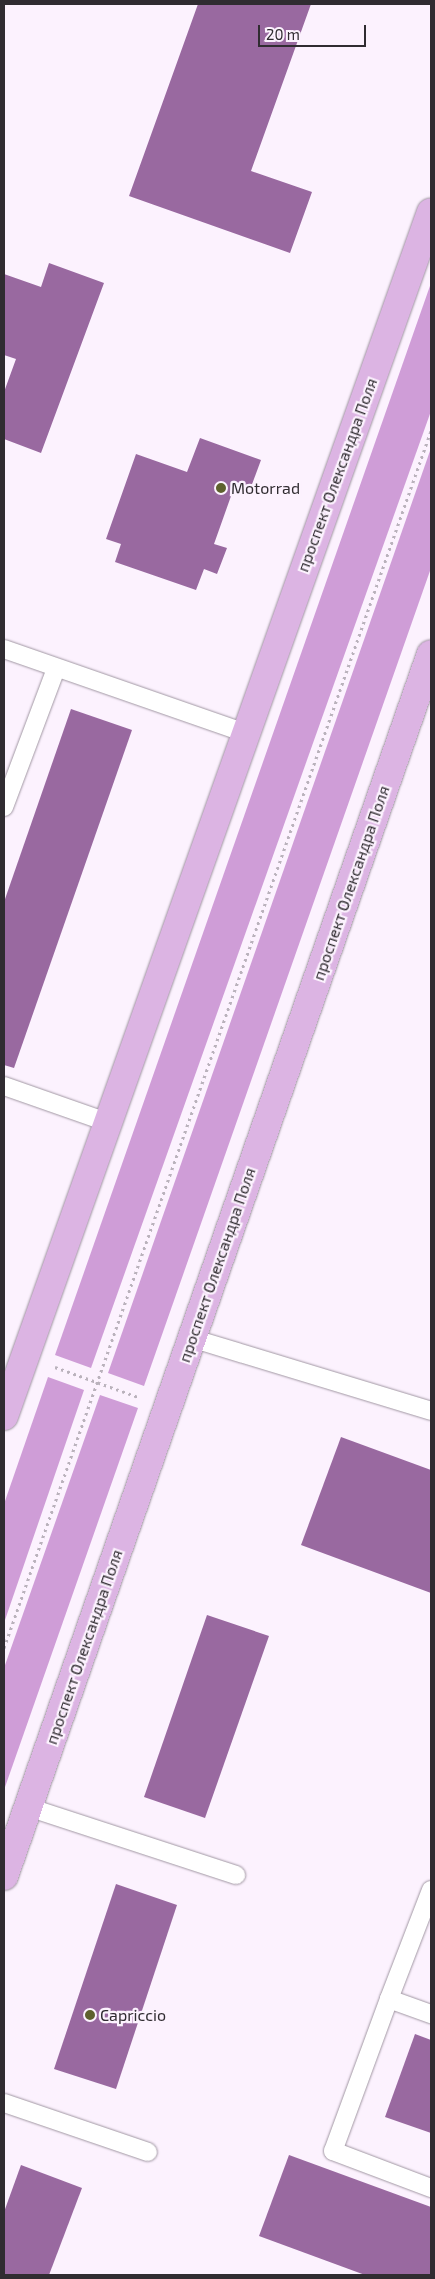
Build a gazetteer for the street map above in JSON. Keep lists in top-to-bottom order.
{
  "streets": {
    "main road": ["проспект Олександра Поля"]
  },
  "places": ["Motorrad", "Capriccio"],
  "scale_bar": "20 m"
}
